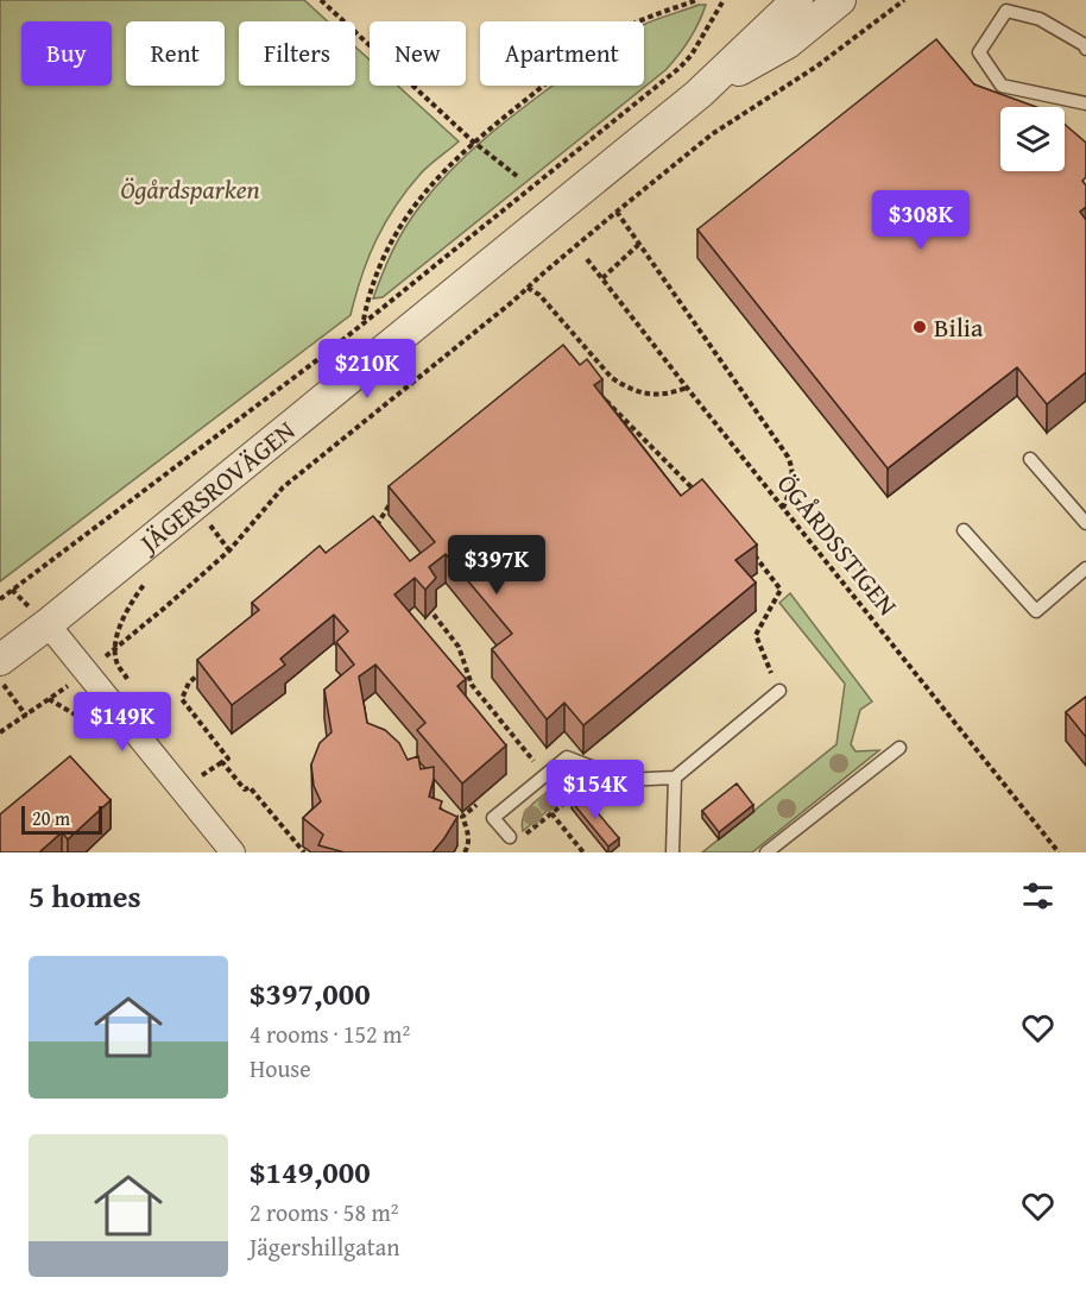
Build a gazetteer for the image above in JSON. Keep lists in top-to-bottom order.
{
  "streets": {
    "street": ["JÄGERSROVÄGEN"],
    "path": ["ÖGÅRDSSTIGEN"]
  },
  "parks": ["Ögårdsparken"],
  "places": ["Bilia"],
  "scale_bar": "20 m",
  "page": {
    "chip": [
      "Buy",
      "Rent",
      "Filters",
      "New",
      "Apartment"
    ],
    "price": [
      "$308K",
      "$210K",
      "$397K",
      "$149K",
      "$154K"
    ],
    "scale": "20 m",
    "heading": "5 homes",
    "list": [
      {
        "name": "$397,000",
        "note": "4 rooms · 152 m² · House"
      },
      {
        "name": "$149,000",
        "note": "2 rooms · 58 m² · Jägershillgatan"
      }
    ]
  }
}
